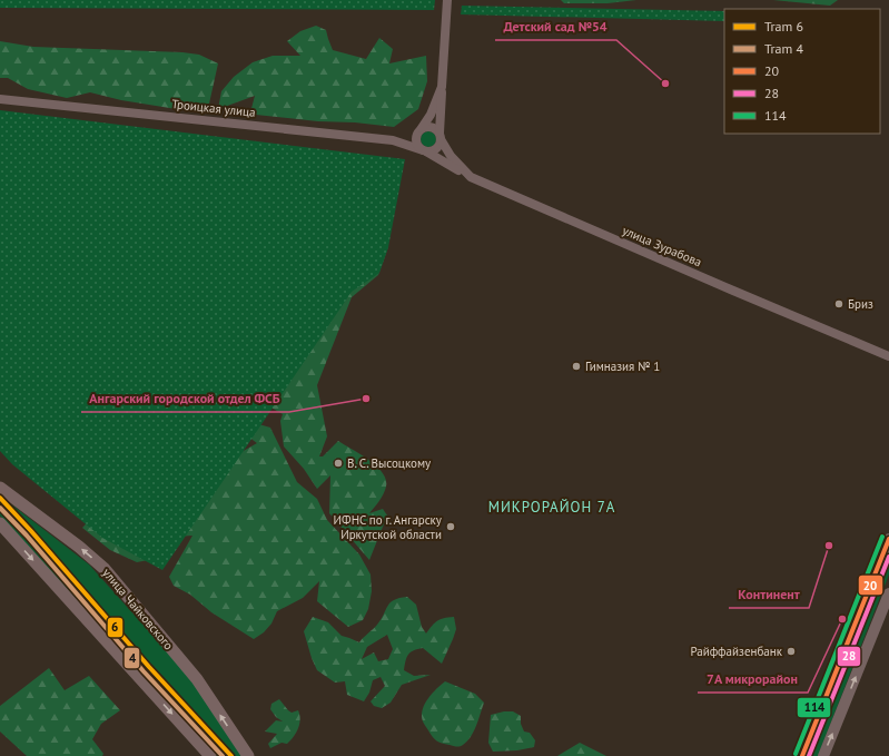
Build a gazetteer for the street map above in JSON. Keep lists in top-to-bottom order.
{
  "streets": {
    "main road": ["улица Чайковского"],
    "street": ["Троицкая улица", "улица Зурабова"]
  },
  "crossings": [
    ["Троицкая улица", "улица Зурабова"]
  ],
  "districts": ["МИКРОРАЙОН 7А"],
  "places": [
    "Детский сад №54",
    "Бриз",
    "Гимназия № 1",
    "Ангарский городской отдел ФСБ",
    "В. С. Высоцкому",
    "ИФНС по г. Ангарску Иркутской области",
    "Континент",
    "7А микрорайон",
    "Райффайзенбанк"
  ],
  "lines": [
    "tram line 6",
    "tram line 4",
    "transit line 114",
    "transit line 20",
    "transit line 28"
  ],
  "legend": [
    "Tram 6",
    "Tram 4",
    "20",
    "28",
    "114"
  ]
}
